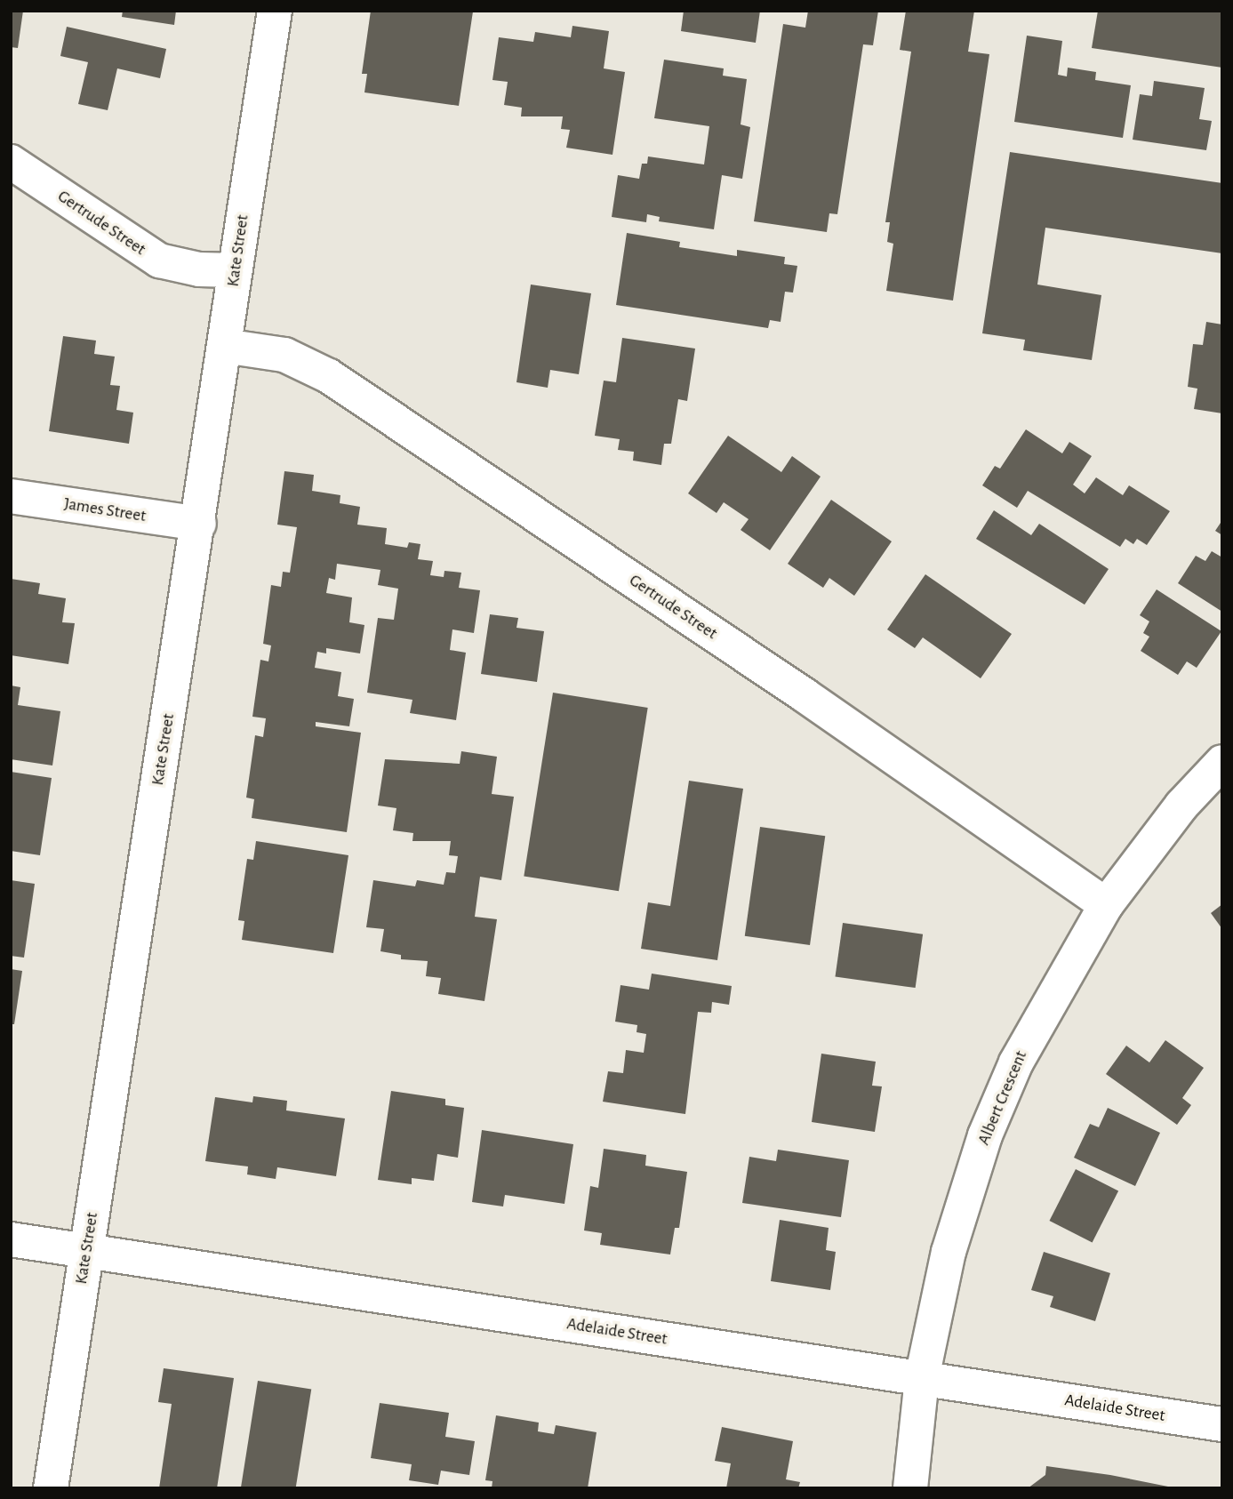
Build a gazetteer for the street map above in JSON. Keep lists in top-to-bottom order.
{
  "streets": {
    "street": [
      "Gertrude Street",
      "Kate Street",
      "James Street",
      "Albert Crescent",
      "Adelaide Street"
    ]
  },
  "crossings": [
    ["Gertrude Street", "Kate Street"],
    ["Gertrude Street", "Albert Crescent"],
    ["Kate Street", "James Street"],
    ["Kate Street", "Adelaide Street"],
    ["Albert Crescent", "Adelaide Street"]
  ]
}
